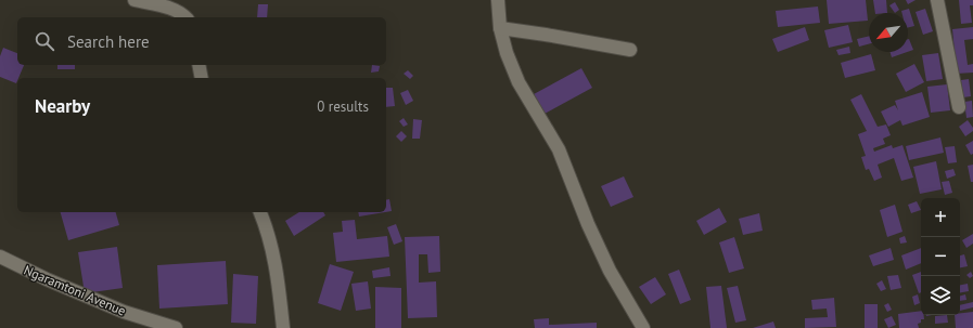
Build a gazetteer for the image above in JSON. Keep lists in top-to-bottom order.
{
  "streets": {
    "street": ["Ngaramtoni Avenue"]
  },
  "north": "bottom left",
  "page": {
    "search": "Search here",
    "heading": ["Nearby", "0 results"],
    "map_buttons": ["+", "−"]
  }
}
